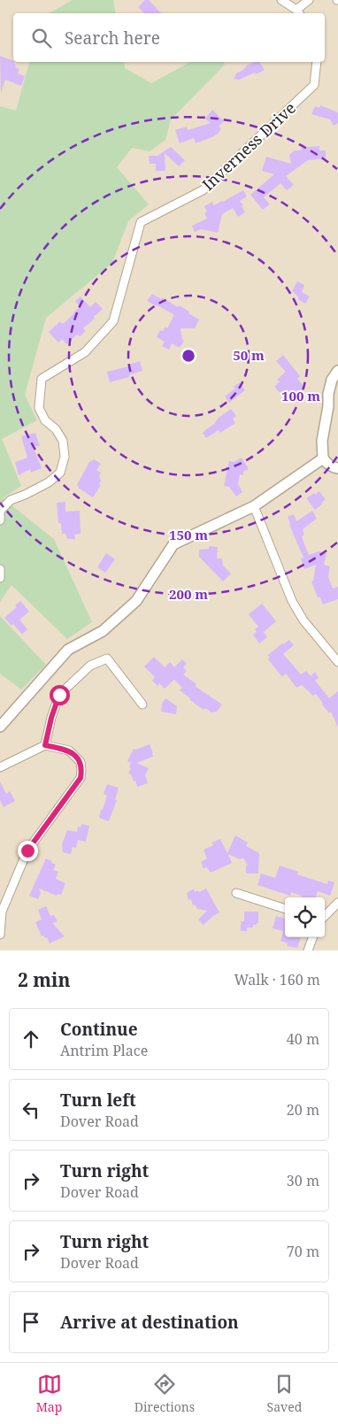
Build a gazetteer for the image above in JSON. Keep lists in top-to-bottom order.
{
  "streets": {
    "street": ["Inverness Drive"]
  },
  "page": {
    "search": "Search here",
    "heading": ["2 min", "Walk · 160 m"],
    "list": [
      ["Continue", "Antrim Place", "40 m"],
      ["Turn left", "Dover Road", "20 m"],
      ["Turn right", "Dover Road", "30 m"],
      ["Turn right", "Dover Road", "70 m"],
      "Arrive at destination"
    ],
    "nav": ["Map", "Directions", "Saved"]
  },
  "rings": [
    "50 m",
    "100 m",
    "150 m",
    "200 m"
  ]
}
